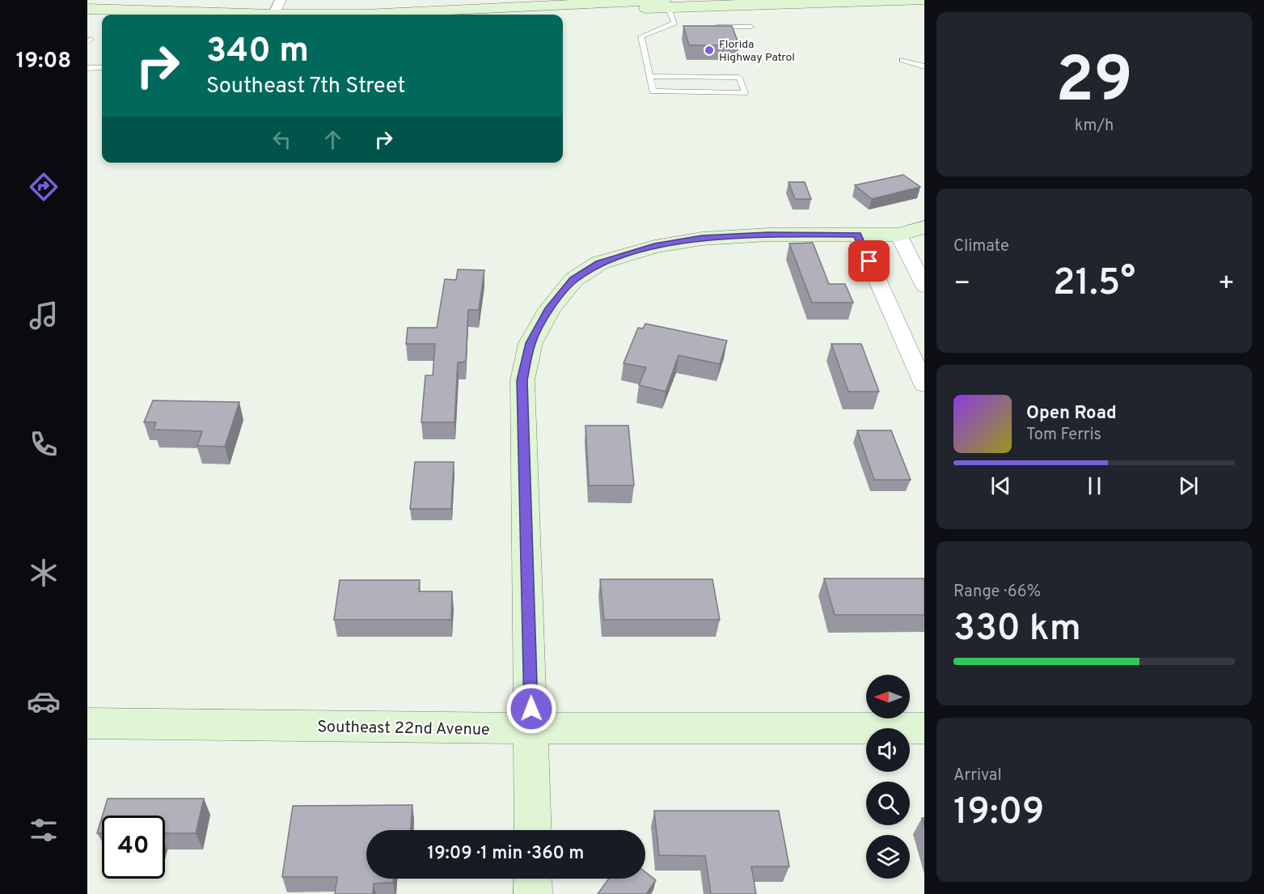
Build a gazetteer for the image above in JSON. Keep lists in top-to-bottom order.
{
  "streets": {
    "main road": ["Southeast 22nd Avenue"]
  },
  "places": ["Florida Highway Patrol"],
  "north": "left",
  "page": {
    "tabs": "19:08",
    "tile": [
      ["29", "km/h"],
      "Climate",
      ["Range · 66%", "330 km"],
      ["Arrival", "19:09"]
    ],
    "turn": ["340 m", "Southeast 7th Street"],
    "heat": ["−", "21.5°", "+"],
    "song": ["Open Road", "Tom Ferris"],
    "limit": "40",
    "trip": "19:09 · 1 min · 360 m"
  }
}
